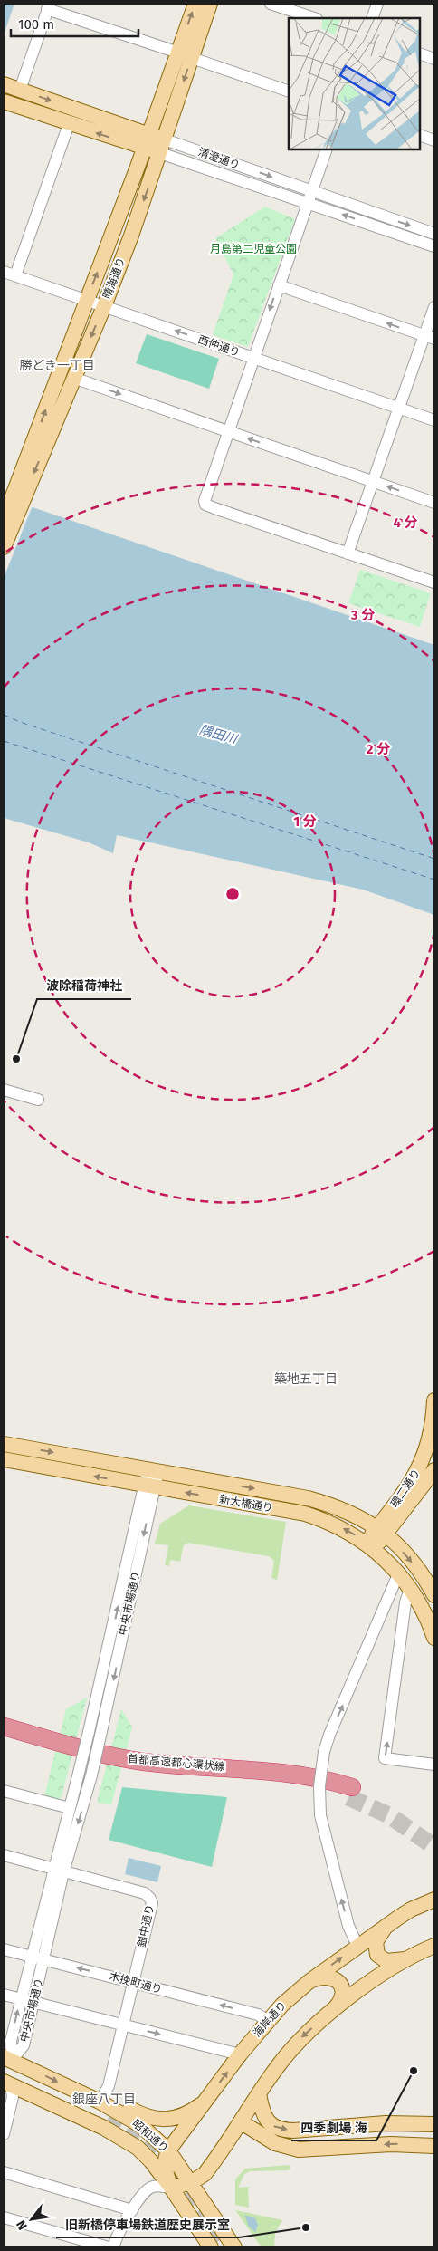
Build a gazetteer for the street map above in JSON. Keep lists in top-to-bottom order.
{
  "streets": {
    "highway": ["首都高速都心環状線"],
    "main road": [
      "清澄通り",
      "晴海通り",
      "環二通り",
      "新大橋通り",
      "海岸通り",
      "昭和通り"
    ],
    "street": [
      "西仲通り",
      "中央市場通り",
      "銀中通り",
      "木挽町通り"
    ]
  },
  "crossings": [
    ["清澄通り", "晴海通り"],
    ["晴海通り", "西仲通り"],
    ["環二通り", "新大橋通り"],
    ["新大橋通り", "中央市場通り"],
    ["中央市場通り", "銀中通り"],
    ["中央市場通り", "木挽町通り"],
    ["中央市場通り", "昭和通り"],
    ["銀中通り", "木挽町通り"],
    ["銀中通り", "昭和通り"],
    ["木挽町通り", "海岸通り"],
    ["海岸通り", "昭和通り"]
  ],
  "districts": ["勝どき一丁目", "築地五丁目", "銀座八丁目"],
  "water": ["隅田川"],
  "parks": ["月島第二児童公園"],
  "places": ["波除稲荷神社", "四季劇場 海", "旧新橋停車場鉄道歴史展示室"],
  "scale_bar": "100 m",
  "north": "bottom left",
  "rings": [
    "4 分",
    "3 分",
    "2 分",
    "1 分"
  ]
}
